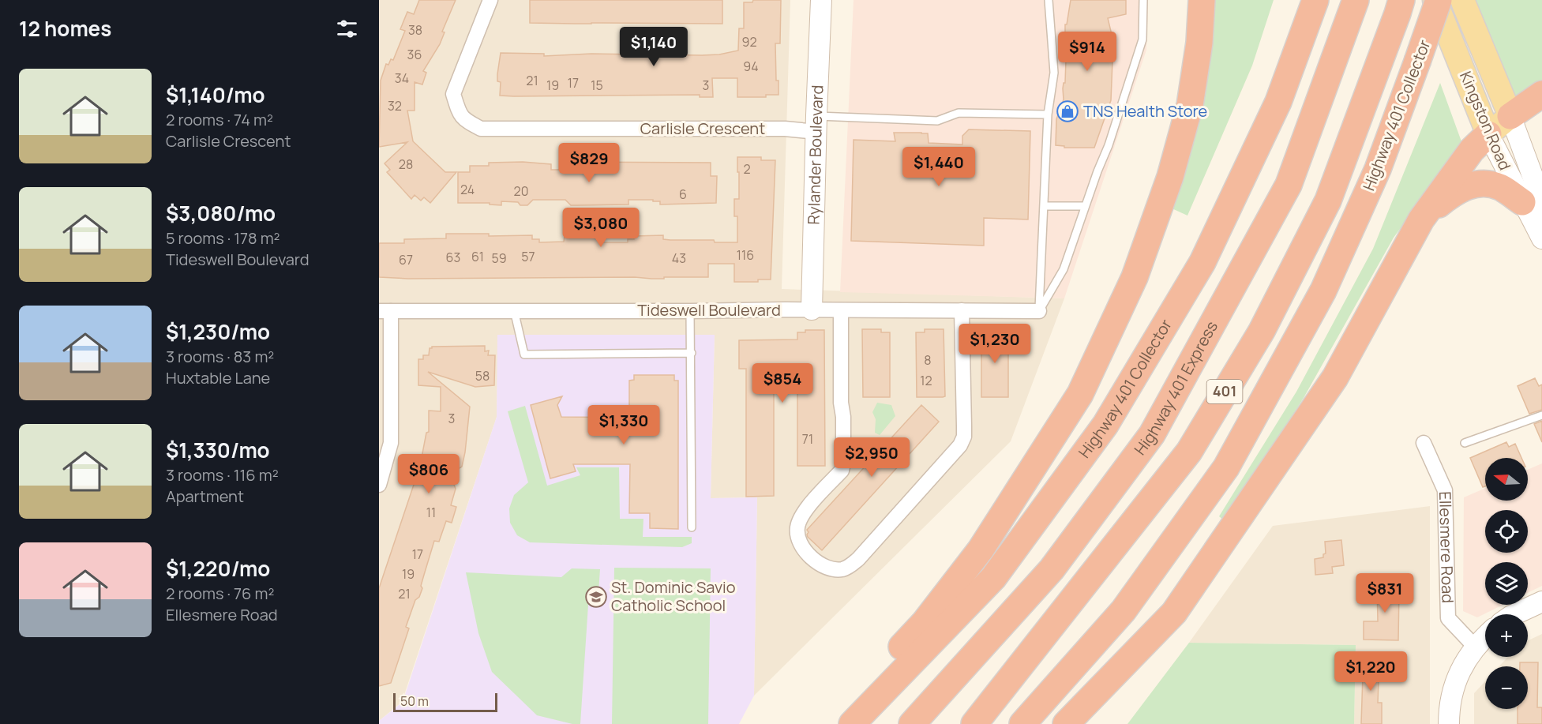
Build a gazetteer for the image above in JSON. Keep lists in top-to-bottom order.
{
  "streets": {
    "highway": ["Highway 401 Collector", "Highway 401 Express", "401"],
    "main road": ["Kingston Road", "Rylander Boulevard"],
    "street": ["Carlisle Crescent", "Tideswell Boulevard", "Ellesmere Road"]
  },
  "crossings": [
    ["Carlisle Crescent", "Rylander Boulevard"],
    ["Rylander Boulevard", "Tideswell Boulevard"]
  ],
  "places": {
    "shop": ["TNS Health Store"],
    "school or university": ["St. Dominic Savio Catholic School"]
  },
  "house_numbers": [
    "38",
    "92",
    "36",
    "94",
    "34",
    "21",
    "17",
    "19",
    "15",
    "3",
    "32",
    "28",
    "2",
    "24",
    "20",
    "6",
    "116",
    "61",
    "57",
    "63",
    "59",
    "43",
    "67",
    "8",
    "58",
    "12",
    "3",
    "71",
    "11",
    "17",
    "19",
    "21"
  ],
  "scale_bar": "50 m",
  "north": "left",
  "page": {
    "heading": "12 homes",
    "price": [
      "$1,140",
      "$914",
      "$829",
      "$1,440",
      "$3,080",
      "$1,230",
      "$854",
      "$1,330",
      "$2,950",
      "$806",
      "$831",
      "$1,220"
    ],
    "list": [
      {
        "name": "$1,140/mo",
        "note": "2 rooms · 74 m² · Carlisle Crescent"
      },
      {
        "name": "$3,080/mo",
        "note": "5 rooms · 178 m² · Tideswell Boulevard"
      },
      {
        "name": "$1,230/mo",
        "note": "3 rooms · 83 m² · Huxtable Lane"
      },
      {
        "name": "$1,330/mo",
        "note": "3 rooms · 116 m² · Apartment"
      },
      {
        "name": "$1,220/mo",
        "note": "2 rooms · 76 m² · Ellesmere Road"
      }
    ],
    "map_buttons": ["+", "−"],
    "scale": "50 m"
  }
}
